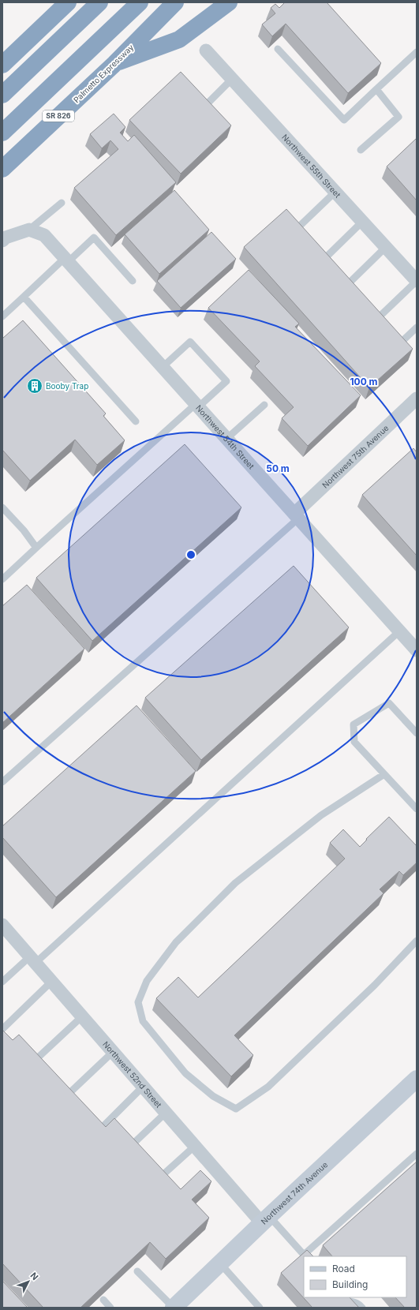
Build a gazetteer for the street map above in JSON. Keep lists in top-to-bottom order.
{
  "streets": {
    "highway": ["Palmetto Expressway", "SR 826"],
    "street": [
      "Northwest 55th Street",
      "Northwest 54th Street",
      "Northwest 75th Avenue",
      "Northwest 52nd Street",
      "Northwest 74th Avenue"
    ]
  },
  "crossings": [
    ["Northwest 54th Street", "Northwest 75th Avenue"],
    ["Northwest 52nd Street", "Northwest 74th Avenue"]
  ],
  "places": {
    "building": ["Booby Trap"]
  },
  "legend": ["Road", "Building"],
  "north": "top right",
  "rings": ["100 m", "50 m"]
}
